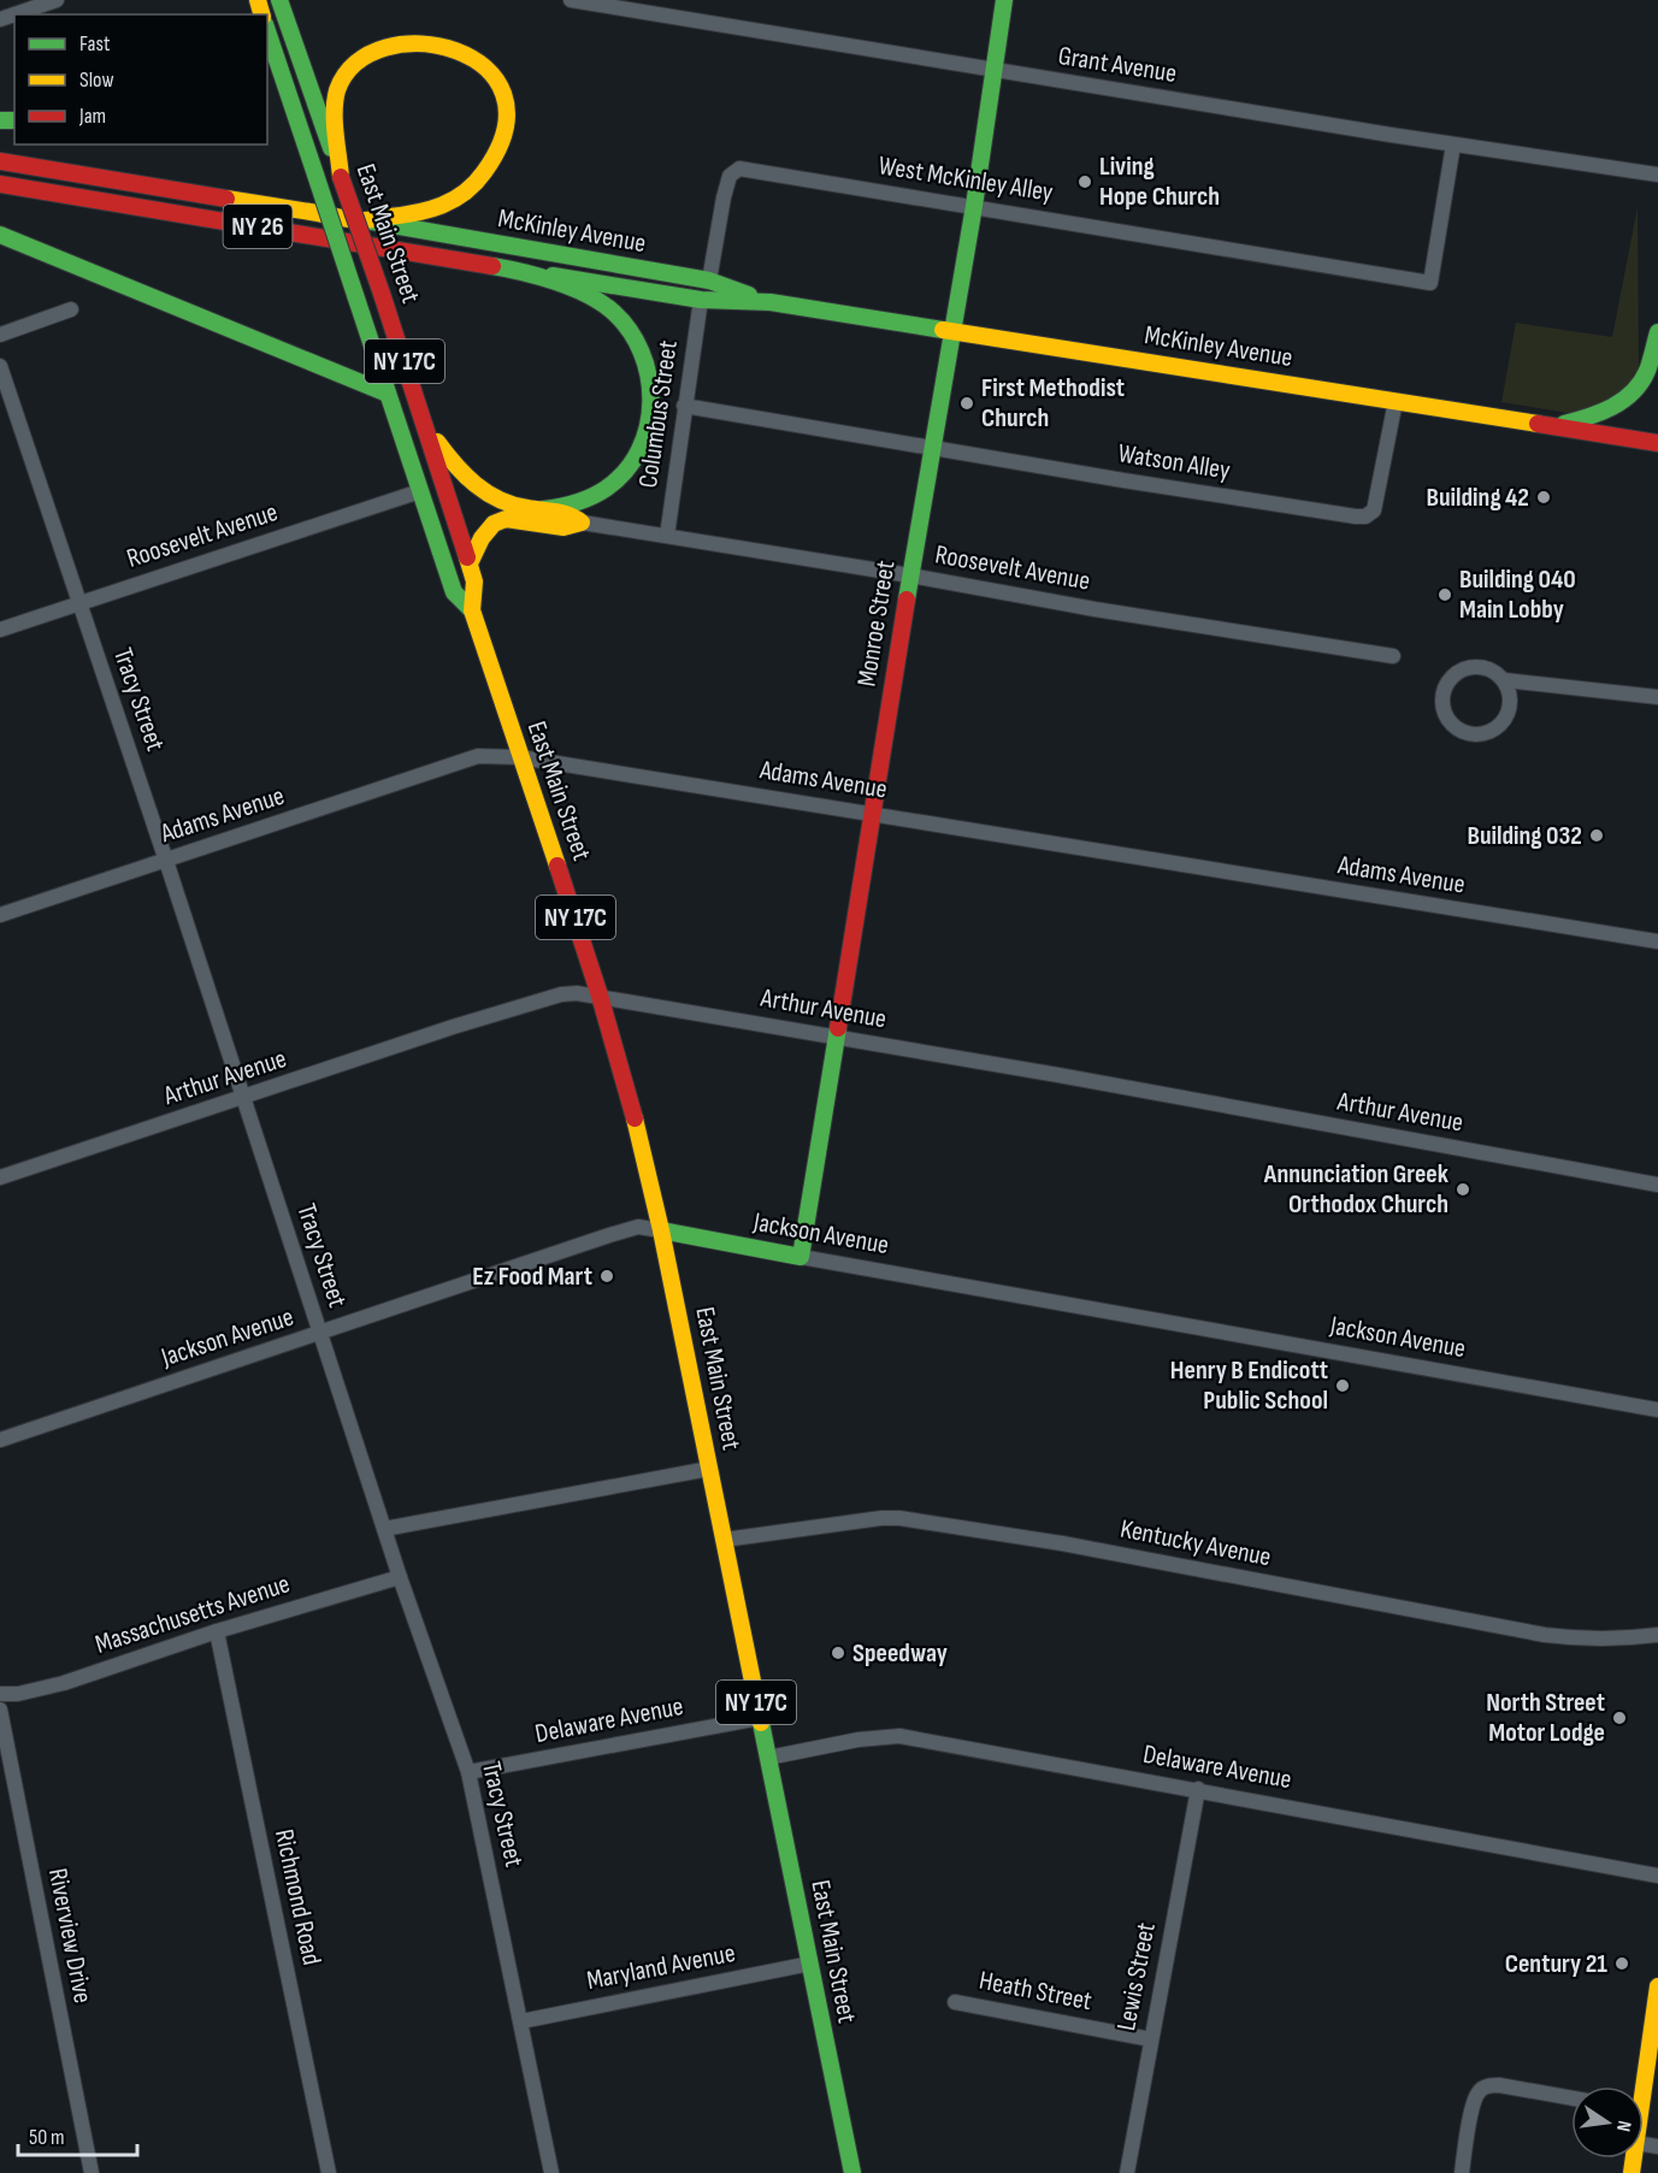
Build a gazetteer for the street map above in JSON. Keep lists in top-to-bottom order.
{
  "streets": {
    "main road": [
      "NY 26",
      "McKinley Avenue",
      "East Main Street",
      "NY 17C",
      "Monroe Street",
      "Jackson Avenue"
    ],
    "street": [
      "Grant Avenue",
      "West McKinley Alley",
      "Columbus Street",
      "Watson Alley",
      "Roosevelt Avenue",
      "Tracy Street",
      "Adams Avenue",
      "Arthur Avenue",
      "Kentucky Avenue",
      "Massachusetts Avenue",
      "Delaware Avenue",
      "Richmond Road",
      "Riverview Drive",
      "Maryland Avenue",
      "Lewis Street",
      "Heath Street"
    ]
  },
  "crossings": [
    ["Grant Avenue", "West McKinley Alley"],
    ["Grant Avenue", "Monroe Street"],
    ["West McKinley Alley", "McKinley Avenue"],
    ["West McKinley Alley", "Monroe Street"],
    ["NY 26", "McKinley Avenue"],
    ["NY 26", "East Main Street"],
    ["McKinley Avenue", "Columbus Street"],
    ["McKinley Avenue", "Watson Alley"],
    ["McKinley Avenue", "Monroe Street"],
    ["East Main Street", "Roosevelt Avenue"],
    ["East Main Street", "Adams Avenue"],
    ["East Main Street", "Arthur Avenue"],
    ["East Main Street", "Jackson Avenue"],
    ["East Main Street", "Kentucky Avenue"],
    ["East Main Street", "Delaware Avenue"],
    ["East Main Street", "Maryland Avenue"],
    ["Columbus Street", "Watson Alley"],
    ["Columbus Street", "Roosevelt Avenue"],
    ["Watson Alley", "Monroe Street"],
    ["Roosevelt Avenue", "Monroe Street"],
    ["Roosevelt Avenue", "Tracy Street"],
    ["Monroe Street", "Adams Avenue"],
    ["Monroe Street", "Arthur Avenue"],
    ["Monroe Street", "Jackson Avenue"],
    ["Tracy Street", "Adams Avenue"],
    ["Tracy Street", "Arthur Avenue"],
    ["Tracy Street", "Jackson Avenue"],
    ["Tracy Street", "Massachusetts Avenue"],
    ["Tracy Street", "Delaware Avenue"],
    ["Tracy Street", "Maryland Avenue"],
    ["Massachusetts Avenue", "Richmond Road"],
    ["Delaware Avenue", "Lewis Street"],
    ["Lewis Street", "Heath Street"]
  ],
  "places": [
    "Living Hope Church",
    "First Methodist Church",
    "Building 42",
    "Building 040 Main Lobby",
    "Building 032",
    "Annunciation Greek Orthodox Church",
    "Ez Food Mart",
    "Henry B Endicott Public School",
    "Speedway",
    "North Street Motor Lodge",
    "Century 21"
  ],
  "legend": ["Fast", "Slow", "Jam"],
  "scale_bar": "50 m",
  "north": "right"
}
